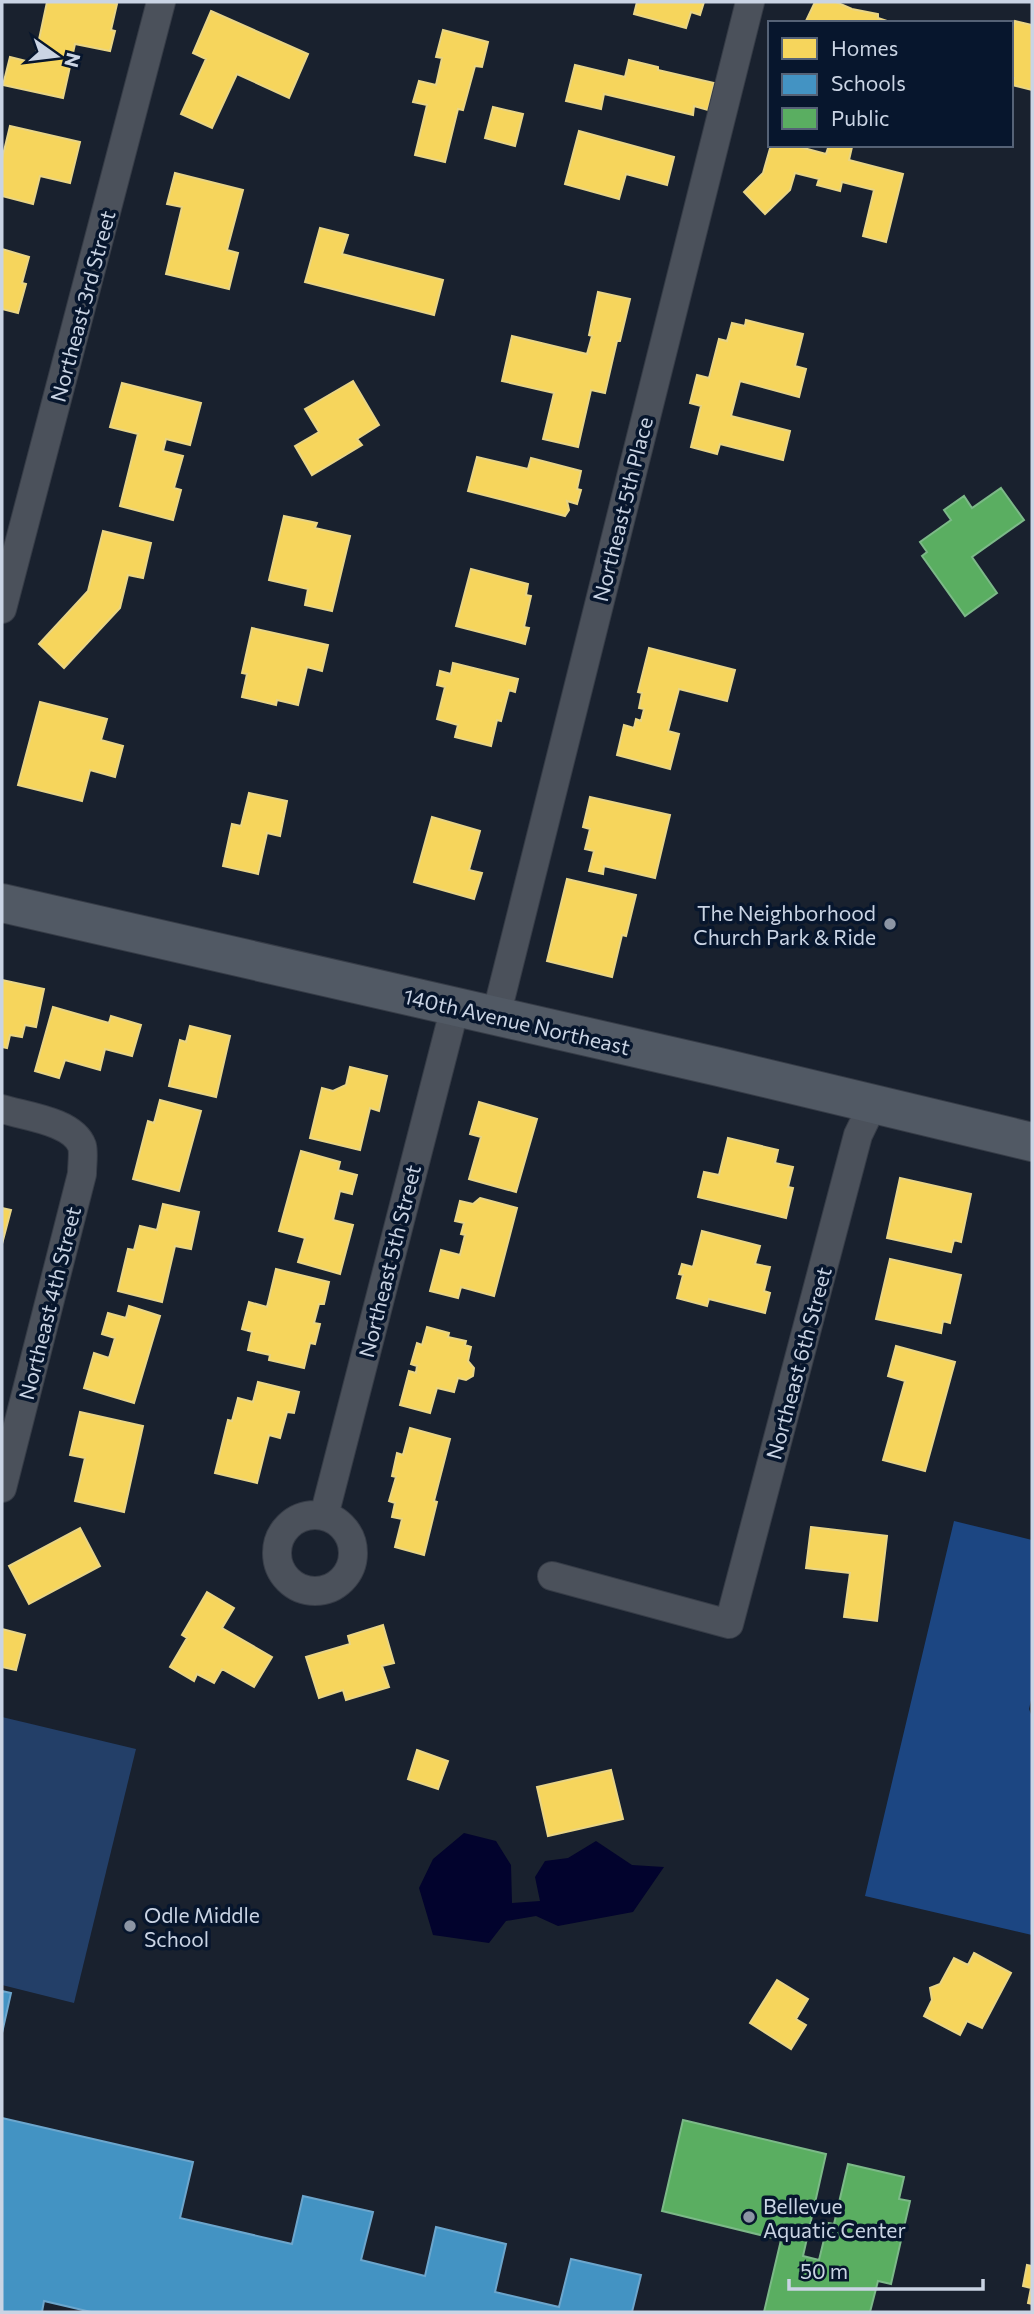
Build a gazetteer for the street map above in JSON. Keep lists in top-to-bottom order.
{
  "streets": {
    "street": [
      "Northeast 3rd Street",
      "Northeast 5th Place",
      "140th Avenue Northeast",
      "Northeast 5th Street",
      "Northeast 4th Street",
      "Northeast 6th Street"
    ]
  },
  "crossings": [
    ["Northeast 5th Place", "140th Avenue Northeast"],
    ["140th Avenue Northeast", "Northeast 5th Street"],
    ["140th Avenue Northeast", "Northeast 6th Street"]
  ],
  "places": ["The Neighborhood Church Park & Ride", "Odle Middle School", "Bellevue Aquatic Center"],
  "legend": ["Homes", "Schools", "Public"],
  "scale_bar": "50 m",
  "north": "right"
}
